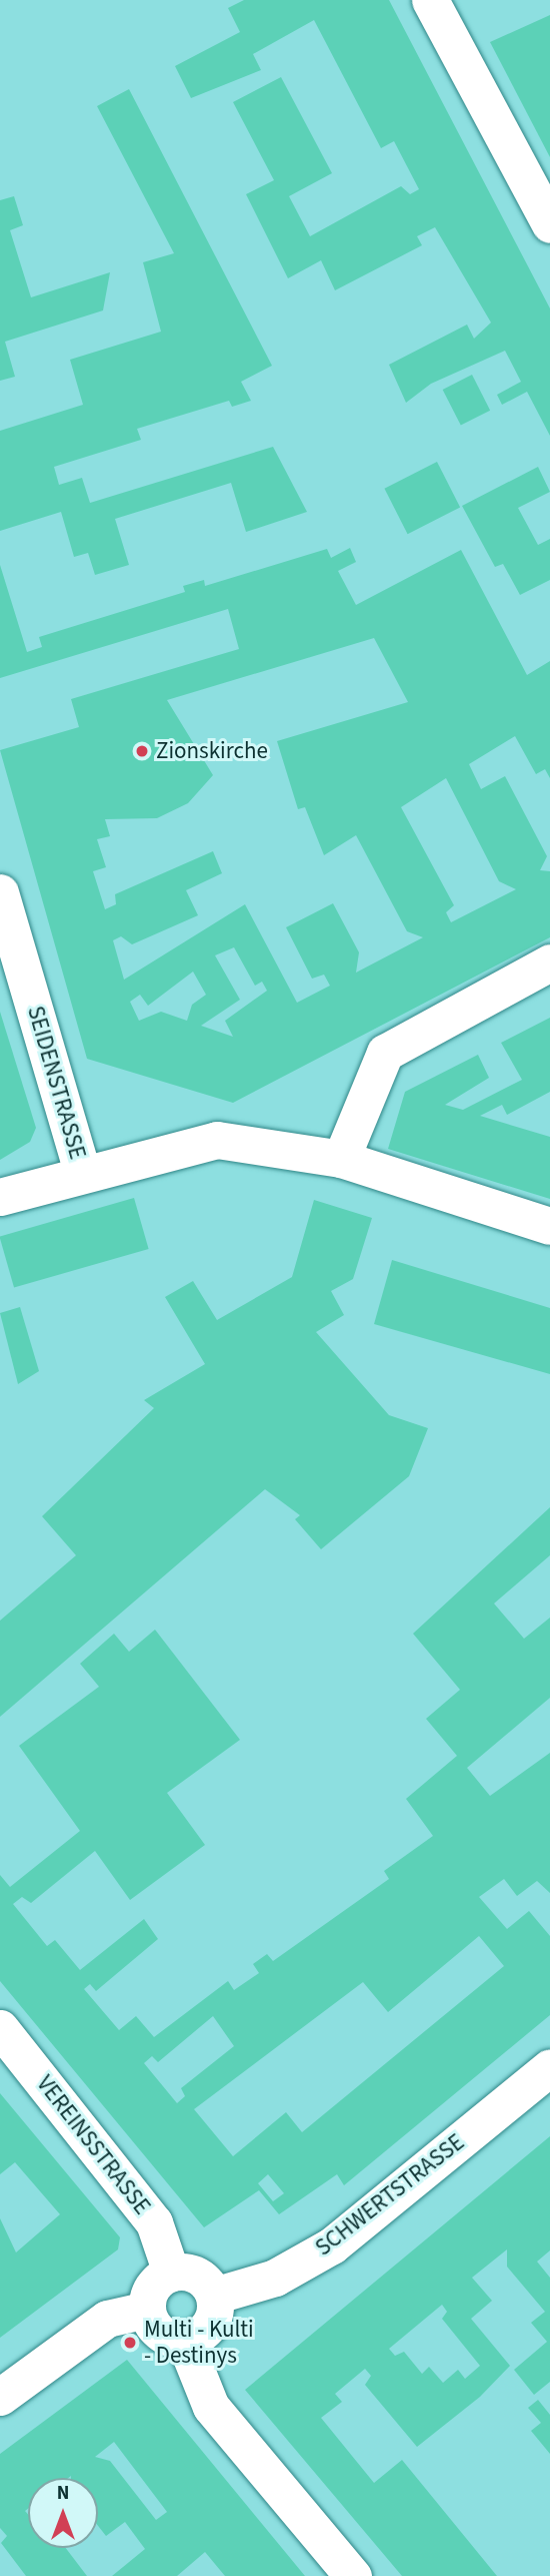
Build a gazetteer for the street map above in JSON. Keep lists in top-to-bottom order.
{
  "streets": {
    "street": ["SEIDENSTRASSE", "VEREINSSTRASSE", "SCHWERTSTRASSE"]
  },
  "crossings": [
    ["VEREINSSTRASSE", "SCHWERTSTRASSE"]
  ],
  "places": ["Zionskirche", "Multi - Kulti - Destinys"],
  "north": "top"
}
